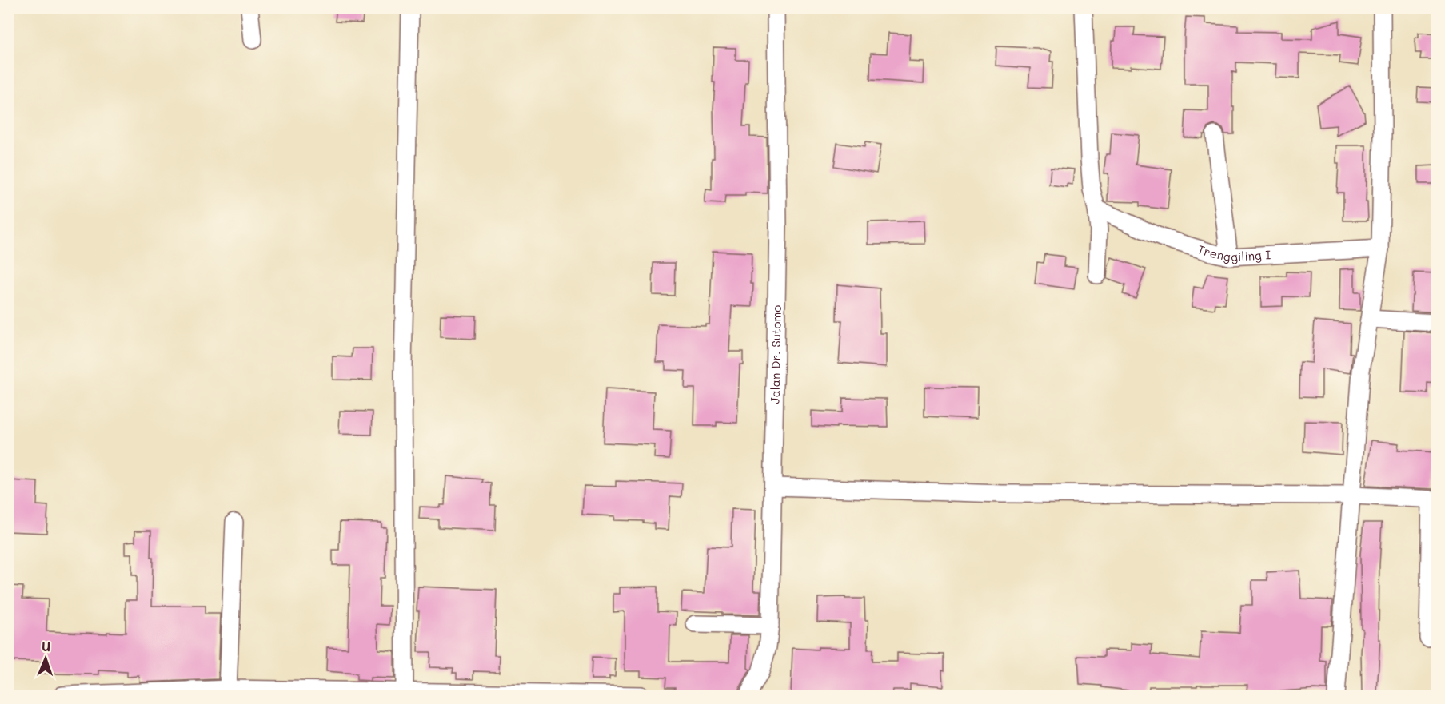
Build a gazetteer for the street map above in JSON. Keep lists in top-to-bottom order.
{
  "streets": {
    "street": ["Trenggiling I", "Jalan Dr. Sutomo"]
  },
  "north": "top"
}
